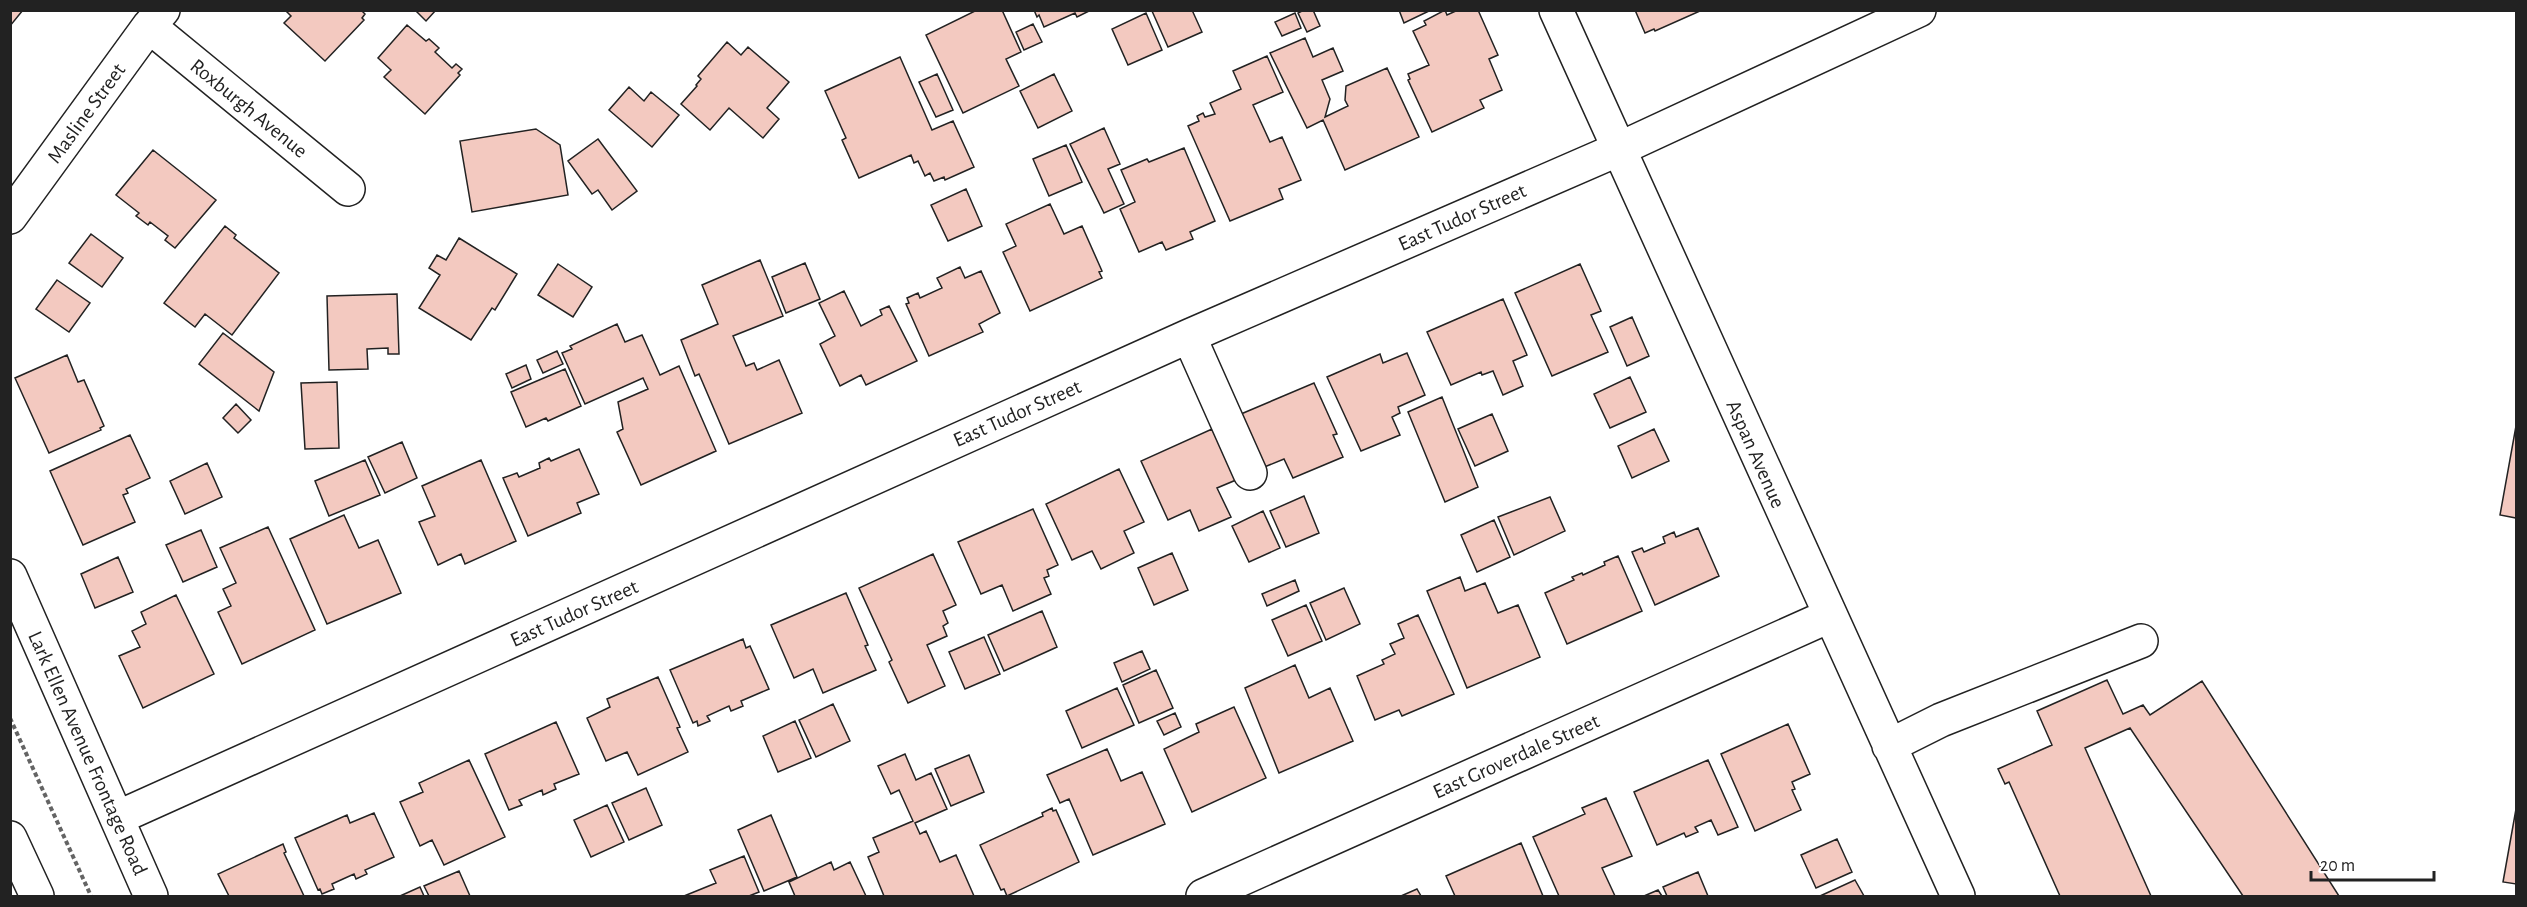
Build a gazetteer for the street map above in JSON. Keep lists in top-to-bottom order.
{
  "streets": {
    "street": [
      "Roxburgh Avenue",
      "Masline Street",
      "East Tudor Street",
      "Aspan Avenue",
      "Lark Ellen Avenue Frontage Road",
      "East Groverdale Street"
    ]
  },
  "crossings": [
    ["Roxburgh Avenue", "Masline Street"],
    ["East Tudor Street", "Aspan Avenue"],
    ["East Tudor Street", "Lark Ellen Avenue Frontage Road"],
    ["Aspan Avenue", "East Groverdale Street"]
  ],
  "scale_bar": "20 m"
}
